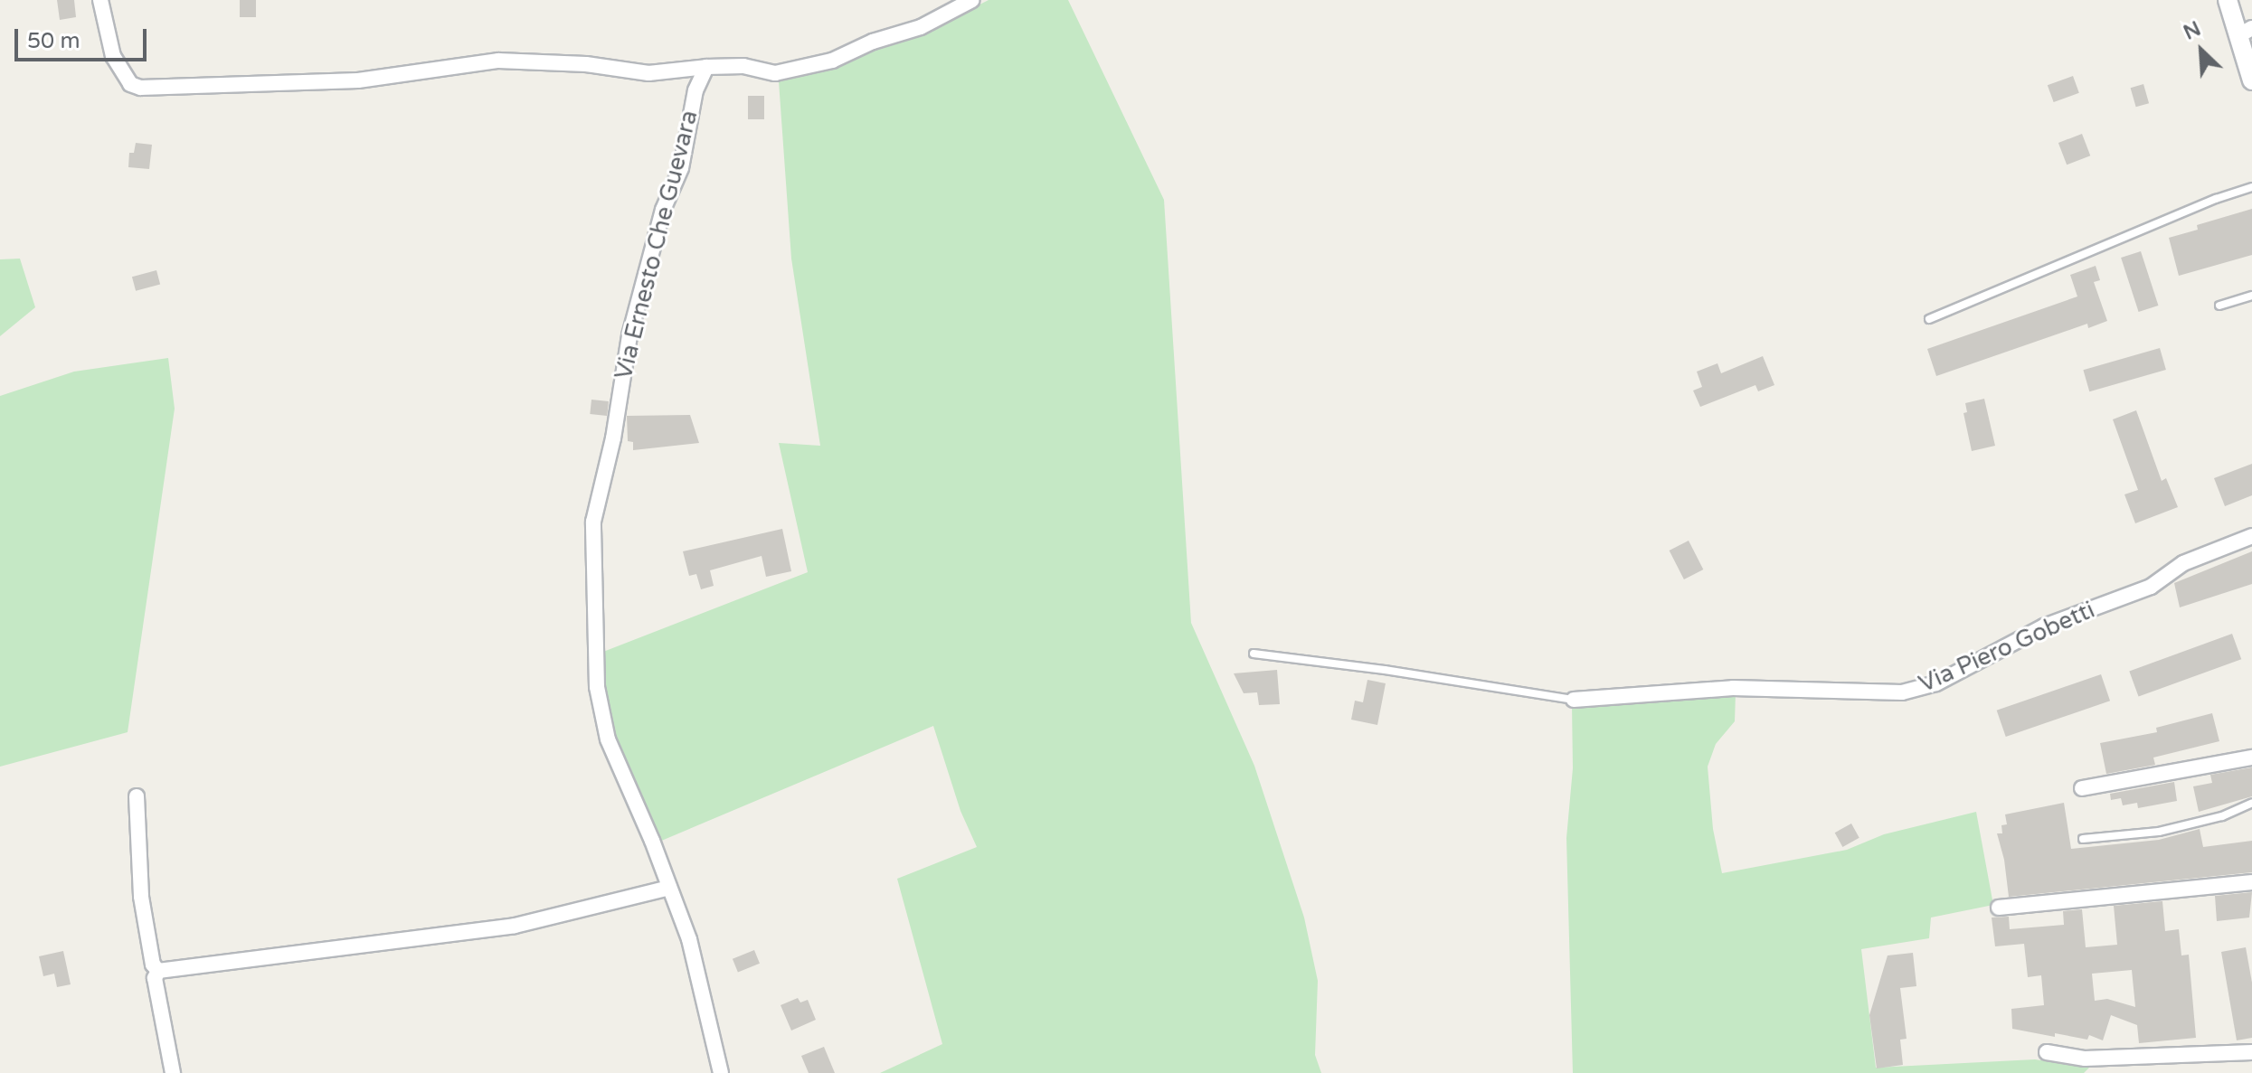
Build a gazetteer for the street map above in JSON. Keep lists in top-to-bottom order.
{
  "streets": {
    "street": ["Via Ernesto Che Guevara", "Via Piero Gobetti"]
  },
  "scale_bar": "50 m",
  "north": "top left"
}
